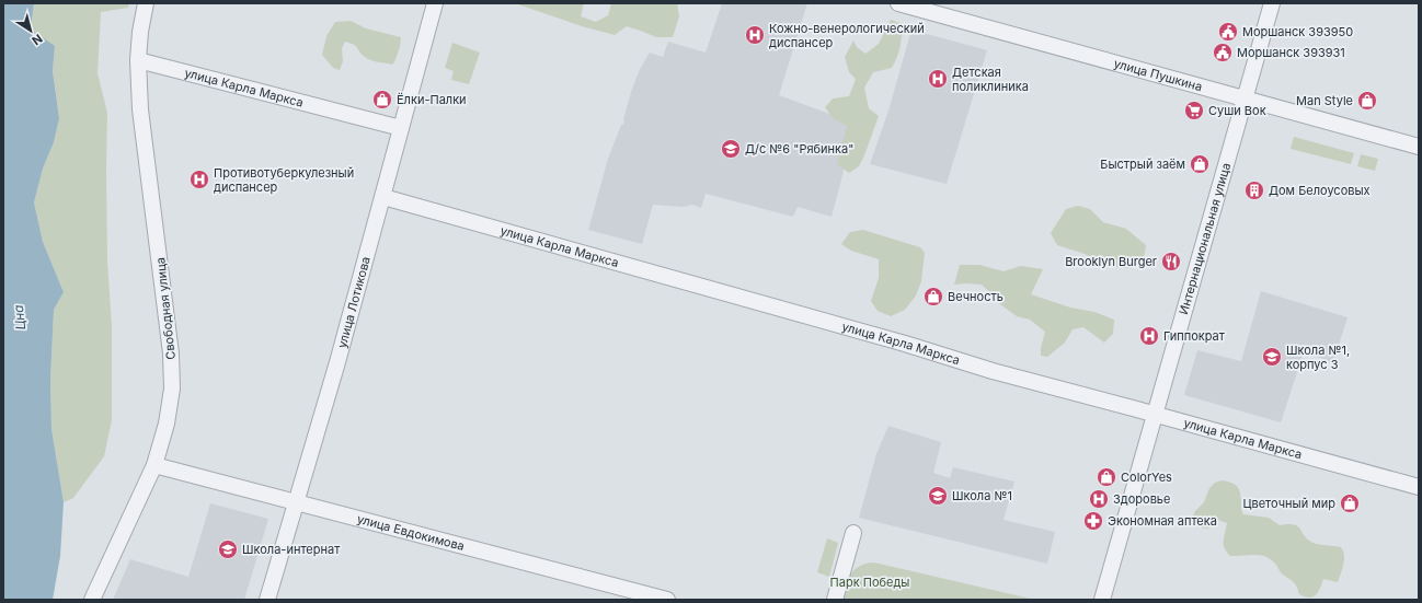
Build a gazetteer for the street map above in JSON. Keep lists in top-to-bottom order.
{
  "streets": {
    "street": [
      "улица Пушкина",
      "улица Карла Маркса",
      "Интернациональная улица",
      "улица Лотикова",
      "Свободная улица",
      "улица Евдокимова"
    ]
  },
  "crossings": [
    ["улица Пушкина", "Интернациональная улица"],
    ["улица Карла Маркса", "Интернациональная улица"],
    ["улица Карла Маркса", "улица Лотикова"],
    ["улица Карла Маркса", "Свободная улица"],
    ["улица Лотикова", "улица Евдокимова"],
    ["Свободная улица", "улица Евдокимова"]
  ],
  "water": ["Цна"],
  "parks": ["Парк Победы"],
  "places": {
    "public building": ["Моршанск 393950", "Моршанск 393931"],
    "hospital": [
      "Кожно-венерологический диспансер",
      "Детская поликлиника",
      "Противотуберкулезный диспансер",
      "Гиппократ",
      "Здоровье"
    ],
    "shop": [
      "Ёлки-Палки",
      "Man Style",
      "Быстрый заём",
      "Вечность",
      "ColorYes",
      "Цветочный мир"
    ],
    "supermarket": ["Суши Вок"],
    "school or university": [
      "Д/с №6 \"Рябинка\"",
      "Школа №1, корпус 3",
      "Школа №1",
      "Школа-интернат"
    ],
    "building": ["Дом Белоусовых"],
    "restaurant": ["Brooklyn Burger"],
    "pharmacy": ["Экономная аптека"]
  },
  "north": "bottom right"
}
